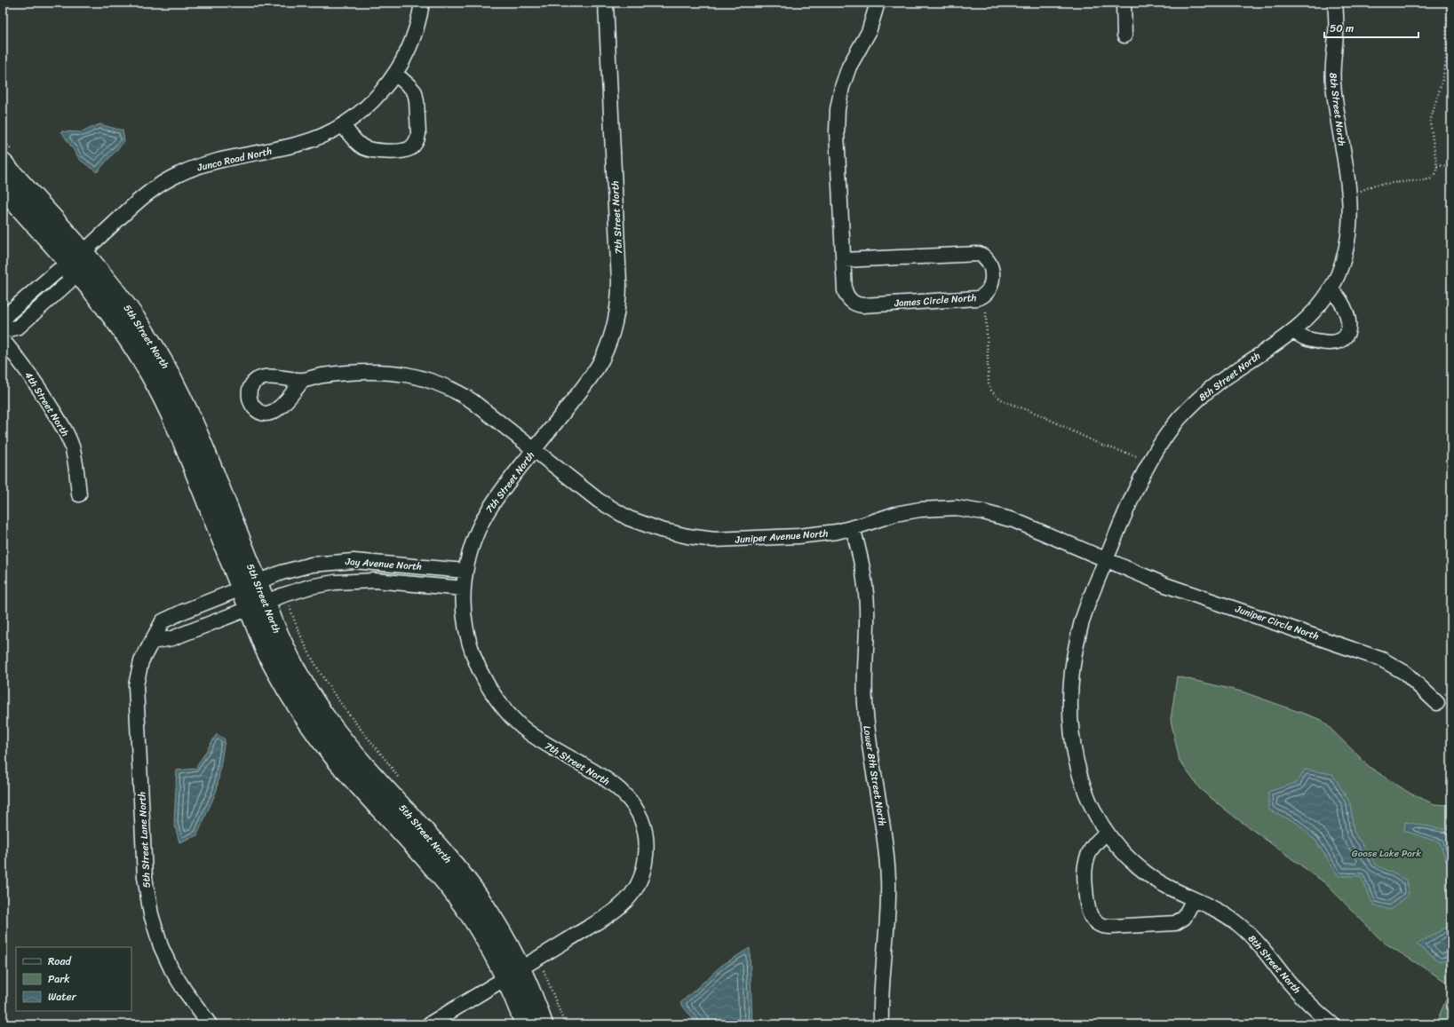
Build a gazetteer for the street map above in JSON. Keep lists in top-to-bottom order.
{
  "streets": {
    "street": [
      "8th Street North",
      "Junco Road North",
      "7th Street North",
      "James Circle North",
      "5th Street North",
      "4th Street North",
      "Juniper Avenue North",
      "Jay Avenue North",
      "Juniper Circle North",
      "Lower 8th Street North",
      "5th Street Lane North"
    ]
  },
  "crossings": [
    ["8th Street North", "Juniper Avenue North"],
    ["8th Street North", "Juniper Circle North"],
    ["Junco Road North", "5th Street North"],
    ["7th Street North", "5th Street North"],
    ["7th Street North", "Juniper Avenue North"],
    ["7th Street North", "Jay Avenue North"],
    ["5th Street North", "Jay Avenue North"],
    ["5th Street North", "5th Street Lane North"],
    ["Juniper Avenue North", "Juniper Circle North"],
    ["Juniper Avenue North", "Lower 8th Street North"],
    ["Jay Avenue North", "5th Street Lane North"]
  ],
  "parks": ["Goose Lake Park"],
  "legend": ["Road", "Park", "Water"],
  "scale_bar": "50 m"
}
